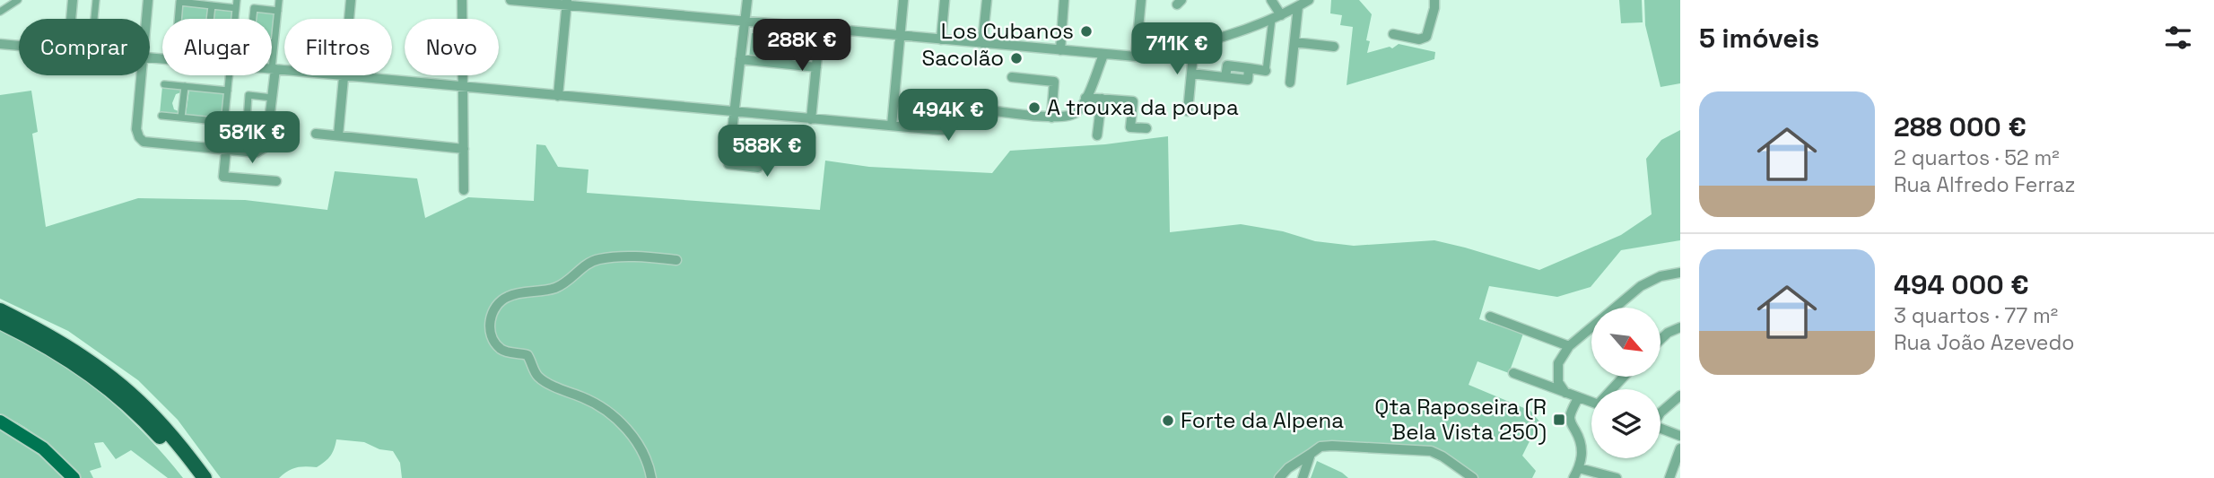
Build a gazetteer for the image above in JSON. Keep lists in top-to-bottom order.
{
  "places": {
    "other": [
      "Los Cubanos",
      "Sacolão",
      "A trouxa da poupa",
      "Forte da Alpena"
    ],
    "transit": ["Qta Raposeira (R Bela Vista 250)"]
  },
  "north": "bottom right",
  "page": {
    "heading": "5 imóveis",
    "price": [
      "288K €",
      "711K €",
      "494K €",
      "581K €",
      "588K €"
    ],
    "chip": [
      "Comprar",
      "Alugar",
      "Filtros",
      "Novo"
    ],
    "list": [
      {
        "name": "288 000 €",
        "note": "2 quartos · 52 m² · Rua Alfredo Ferraz"
      },
      {
        "name": "494 000 €",
        "note": "3 quartos · 77 m² · Rua João Azevedo"
      }
    ]
  }
}
